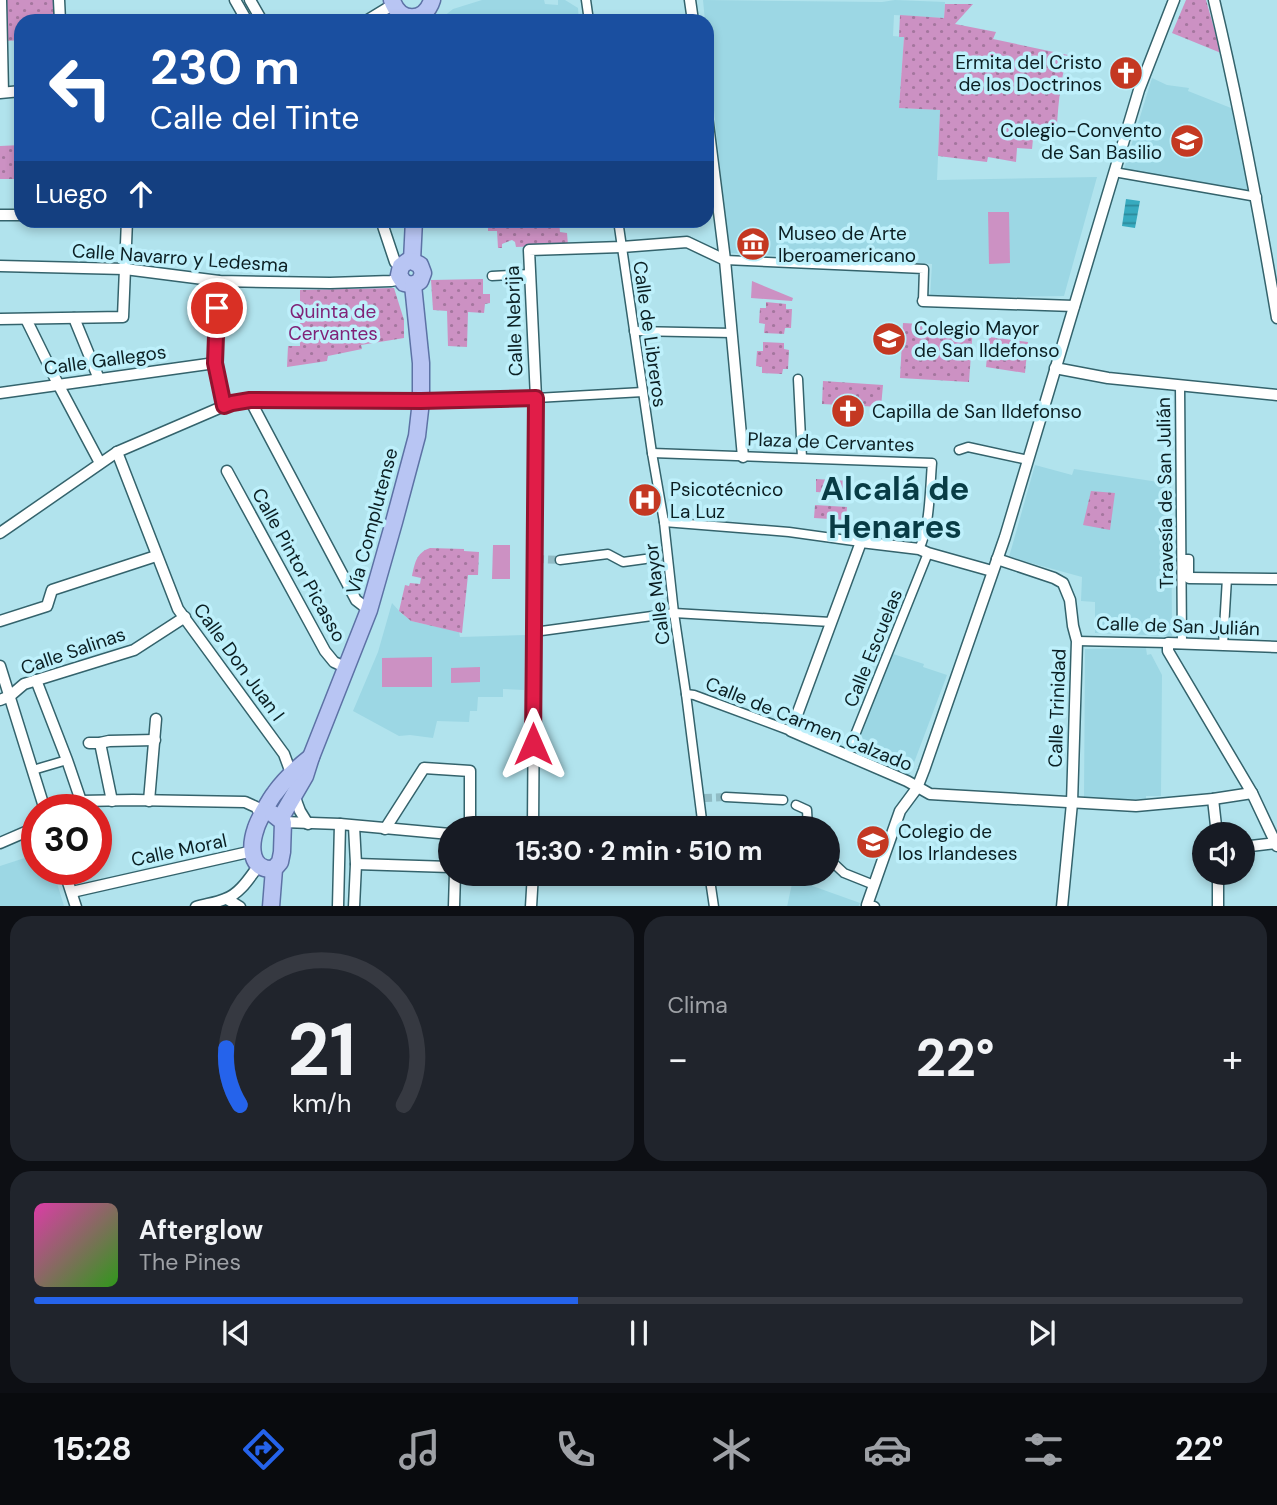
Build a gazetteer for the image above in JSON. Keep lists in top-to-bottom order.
{
  "streets": {
    "main road": ["Vía Complutense"],
    "street": [
      "Calle Navarro y Ledesma",
      "Calle Nebrija",
      "Calle de Libreros",
      "Calle Gallegos",
      "Plaza de Cervantes",
      "Travesía de San Julián",
      "Calle Pintor Picasso",
      "Calle Mayor",
      "Calle de San Julián",
      "Calle Escuelas",
      "Calle Salinas",
      "Calle Don Juan I",
      "Calle Trinidad",
      "Calle de Carmen Calzado",
      "Calle Moral"
    ]
  },
  "crossings": [
    ["Calle Navarro y Ledesma", "Vía Complutense"],
    ["Calle Nebrija", "Calle de Libreros"],
    ["Calle de Libreros", "Plaza de Cervantes"],
    ["Plaza de Cervantes", "Calle Escuelas"],
    ["Travesía de San Julián", "Calle de San Julián"],
    ["Vía Complutense", "Calle Pintor Picasso"],
    ["Vía Complutense", "Calle Don Juan I"],
    ["Vía Complutense", "Calle Moral"],
    ["Calle Mayor", "Calle de Carmen Calzado"],
    ["Calle de San Julián", "Calle Trinidad"],
    ["Calle Escuelas", "Calle de Carmen Calzado"],
    ["Calle Salinas", "Calle Don Juan I"],
    ["Calle Trinidad", "Calle de Carmen Calzado"]
  ],
  "districts": ["Alcalá de Henares"],
  "parks": ["Quinta de Cervantes"],
  "places": {
    "church": ["Ermita del Cristo de los Doctrinos", "Capilla de San Ildefonso"],
    "school or university": ["Colegio-Convento de San Basilio", "Colegio Mayor de San Ildefonso", "Colegio de los Irlandeses"],
    "museum": ["Museo de Arte Iberoamericano"],
    "hospital": ["Psicotécnico La Luz"]
  },
  "page": {
    "turn": ["230 m", "Calle del Tinte"],
    "then": "Luego",
    "limit": "30",
    "trip": "15:30 · 2 min · 510 m",
    "tile": "Clima",
    "heat": ["−", "22°", "+"],
    "song": ["Afterglow", "The Pines"],
    "tabs": ["15:28", "22°"],
    "gauge": ["21", "km/h"]
  }
}
